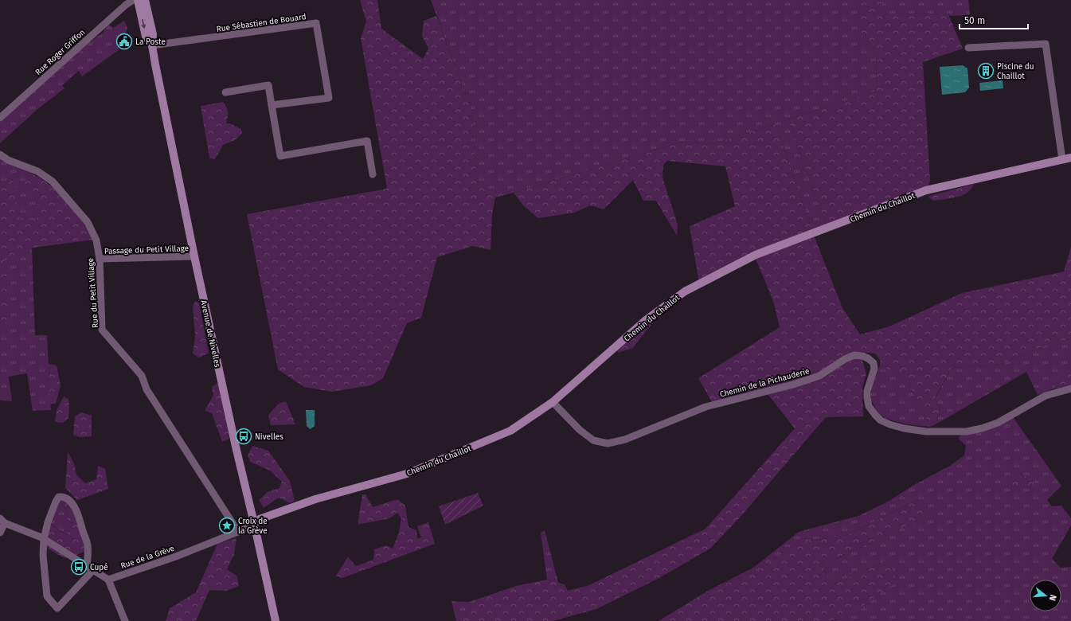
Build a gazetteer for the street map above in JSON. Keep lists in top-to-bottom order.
{
  "streets": {
    "street": [
      "Rue Sébastien de Bouard",
      "Rue Roger Griffon",
      "Chemin du Chaillot",
      "Passage du Petit Village",
      "Rue du Petit Village",
      "Avenue de Nivelles",
      "Chemin de la Pichauderie",
      "Rue de la Grève"
    ]
  },
  "crossings": [
    ["Rue Sébastien de Bouard", "Avenue de Nivelles"],
    ["Chemin du Chaillot", "Avenue de Nivelles"],
    ["Chemin du Chaillot", "Chemin de la Pichauderie"],
    ["Chemin du Chaillot", "Rue de la Grève"],
    ["Passage du Petit Village", "Rue du Petit Village"],
    ["Passage du Petit Village", "Avenue de Nivelles"],
    ["Rue du Petit Village", "Rue de la Grève"],
    ["Avenue de Nivelles", "Rue de la Grève"]
  ],
  "places": {
    "public building": ["La Poste"],
    "building": ["Piscine du Chaillot"],
    "bus stop": ["Nivelles", "Cupé"],
    "place": ["Croix de la Grève"]
  },
  "scale_bar": "50 m",
  "north": "right"
}
